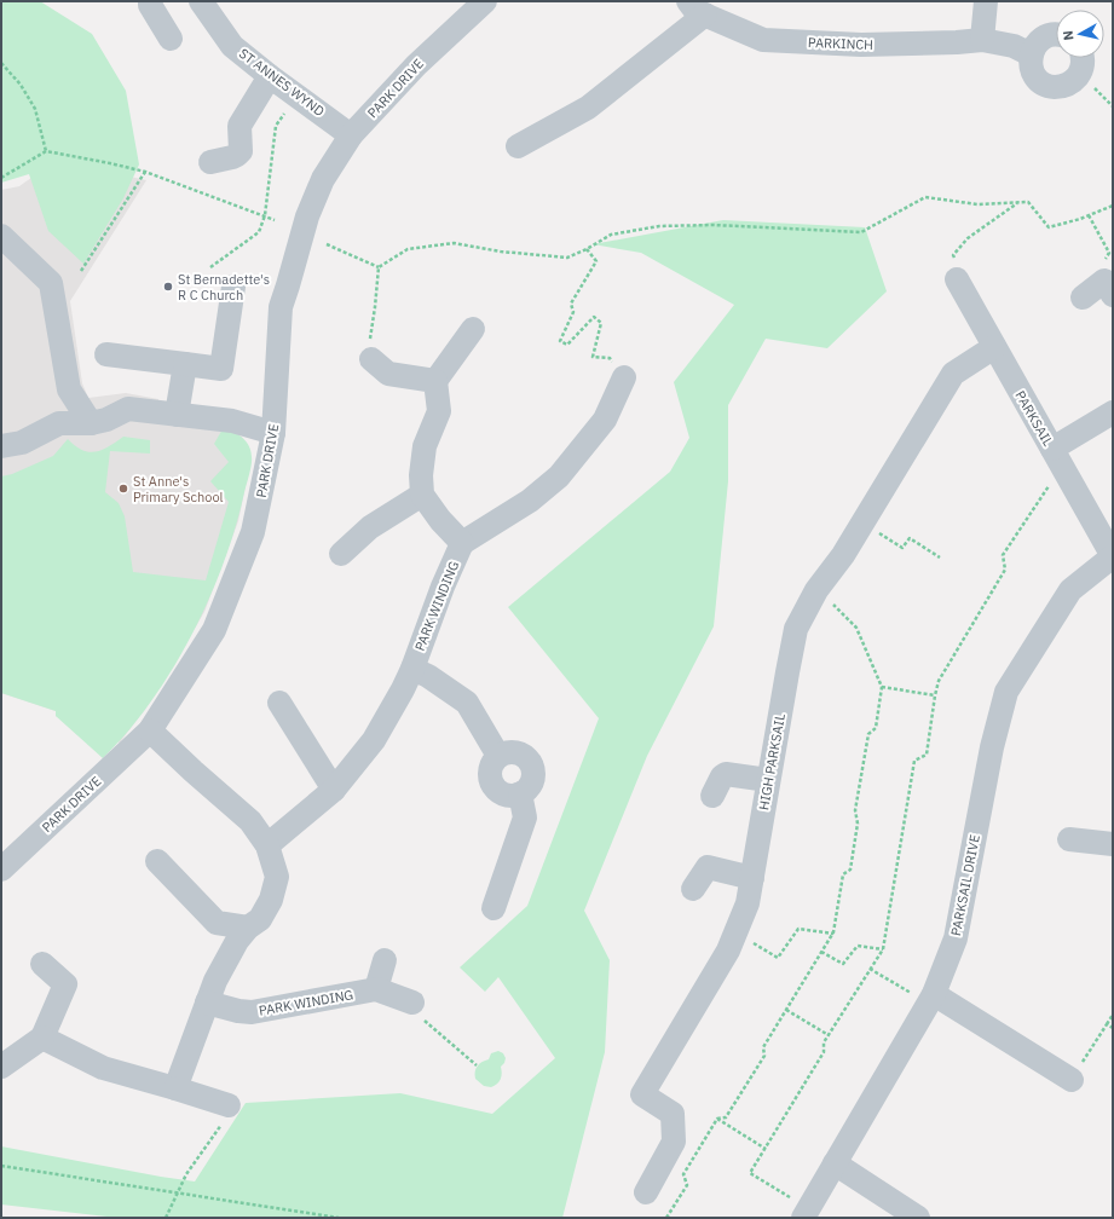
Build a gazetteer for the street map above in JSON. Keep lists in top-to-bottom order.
{
  "streets": {
    "street": [
      "PARKINCH",
      "ST ANNES WYND",
      "PARK DRIVE",
      "PARKSAIL",
      "PARK WINDING",
      "HIGH PARKSAIL",
      "PARKSAIL DRIVE"
    ]
  },
  "crossings": [
    ["ST ANNES WYND", "PARK DRIVE"],
    ["PARKSAIL", "HIGH PARKSAIL"],
    ["PARKSAIL", "PARKSAIL DRIVE"]
  ],
  "places": ["St Bernadette's R C Church", "St Anne's Primary School"],
  "north": "left"
}
